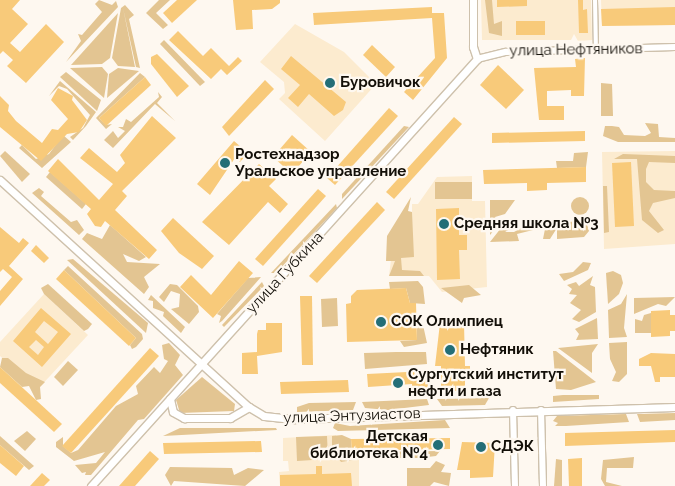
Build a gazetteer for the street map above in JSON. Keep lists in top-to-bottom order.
{
  "streets": {
    "main road": ["улица Губкина", "улица Энтузиастов"],
    "street": ["улица Нефтяников"]
  },
  "crossings": [
    ["улица Нефтяников", "улица Губкина"],
    ["улица Губкина", "улица Энтузиастов"]
  ],
  "places": [
    "Буровичок",
    "Ростехнадзор Уральское управление",
    "Средняя школа №3",
    "СОК Олимпиец",
    "Нефтяник",
    "Сургутский институт нефти и газа",
    "Детская библиотека №4",
    "СДЭК"
  ]
}
